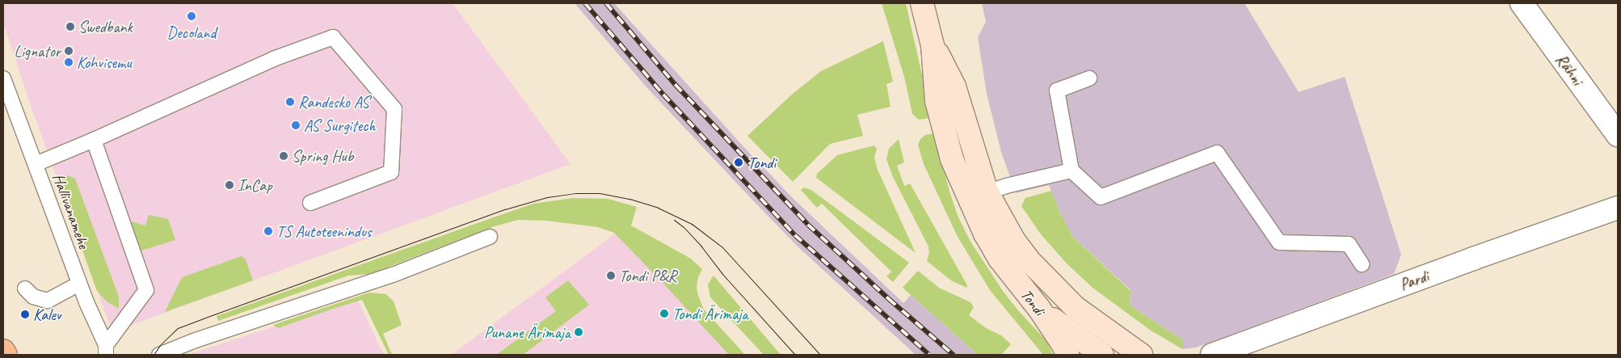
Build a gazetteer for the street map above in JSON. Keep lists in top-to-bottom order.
{
  "streets": {
    "street": ["Rähni", "Pardi", "Tondi"],
    "lane": ["Hallivanamehe"]
  },
  "places": [
    "Decoland",
    "Swedbank",
    "Lignator",
    "Kohvisemu",
    "Randesko AS",
    "AS Surgitech",
    "Spring Hub",
    "Tondi",
    "InCap",
    "TS Autoteenindus",
    "Tondi P&R",
    "Tondi Ärimaja",
    "Kalev",
    "Punane Ärimaja"
  ]
}
